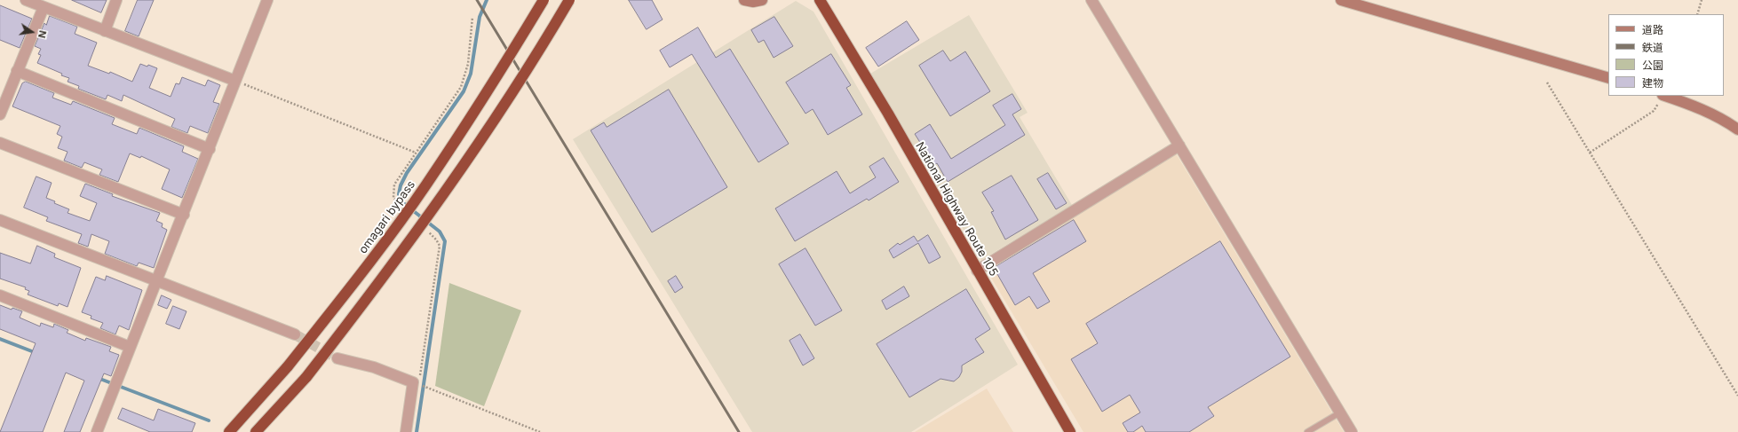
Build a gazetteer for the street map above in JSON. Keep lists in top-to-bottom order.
{
  "streets": {
    "highway": ["National Highway Route 105", "omagari bypass"]
  },
  "legend": [
    "道路",
    "鉄道",
    "公園",
    "建物"
  ],
  "north": "right"
}
